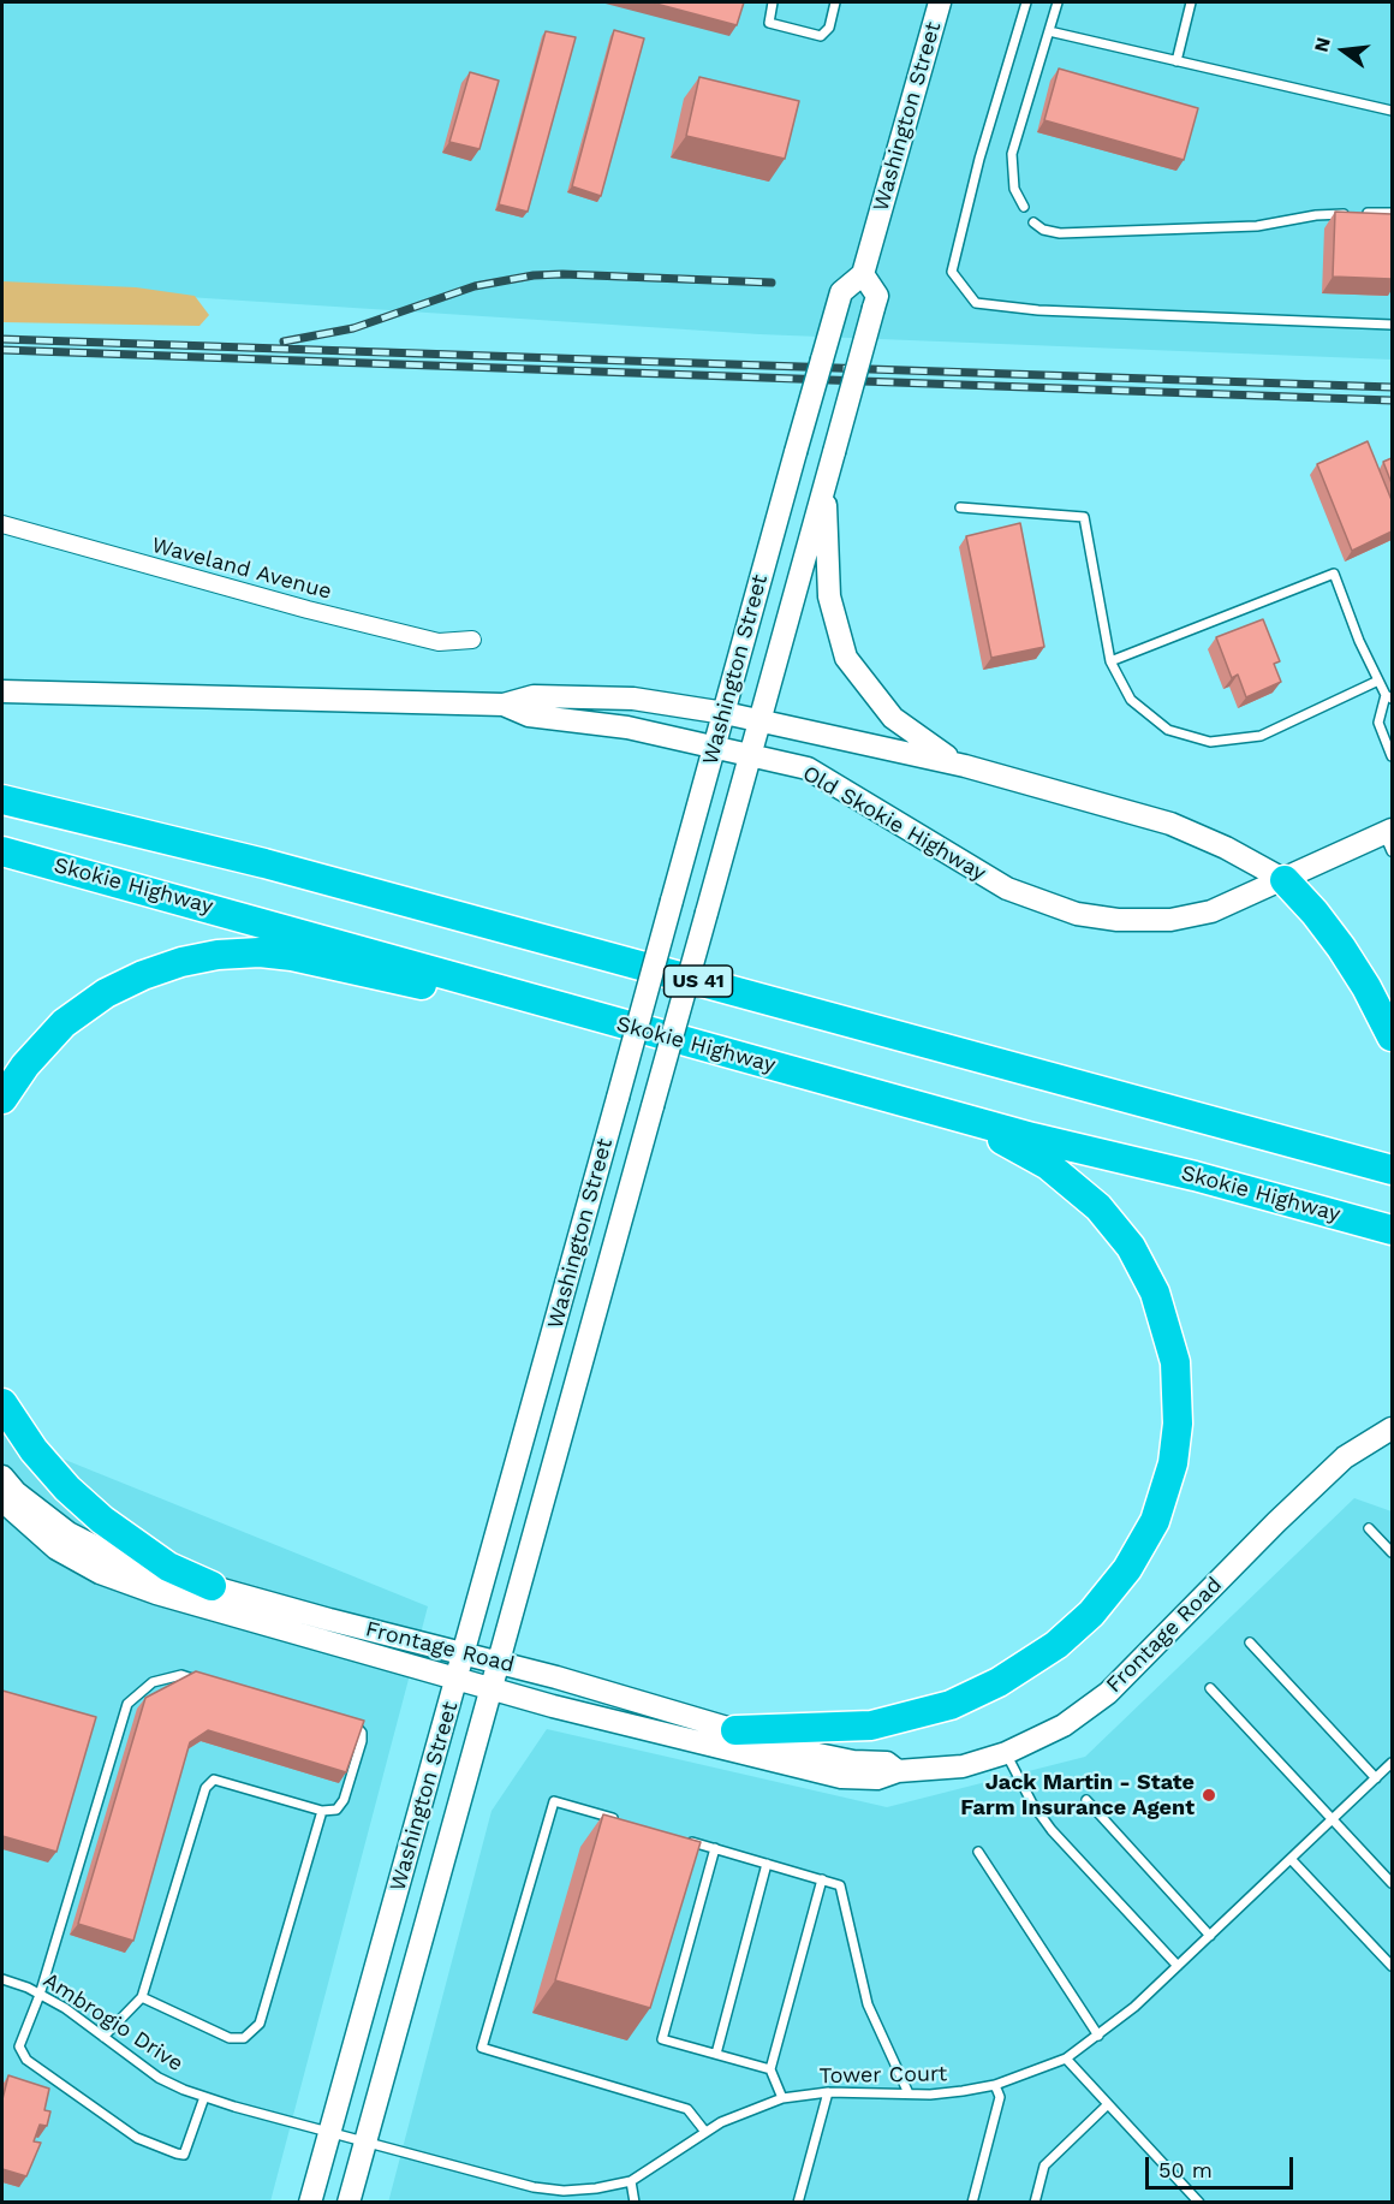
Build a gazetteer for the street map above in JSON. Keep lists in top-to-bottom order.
{
  "streets": {
    "highway": ["Skokie Highway", "US 41"],
    "main road": ["Washington Street", "Old Skokie Highway", "Frontage Road"],
    "street": ["Waveland Avenue"],
    "lane": ["Ambrogio Drive", "Tower Court"]
  },
  "crossings": [
    ["Washington Street", "Old Skokie Highway"],
    ["Washington Street", "Frontage Road"],
    ["Washington Street", "Ambrogio Drive"],
    ["Washington Street", "Tower Court"],
    ["Ambrogio Drive", "Tower Court"]
  ],
  "places": ["Jack Martin - State Farm Insurance Agent"],
  "scale_bar": "50 m",
  "north": "left"
}
